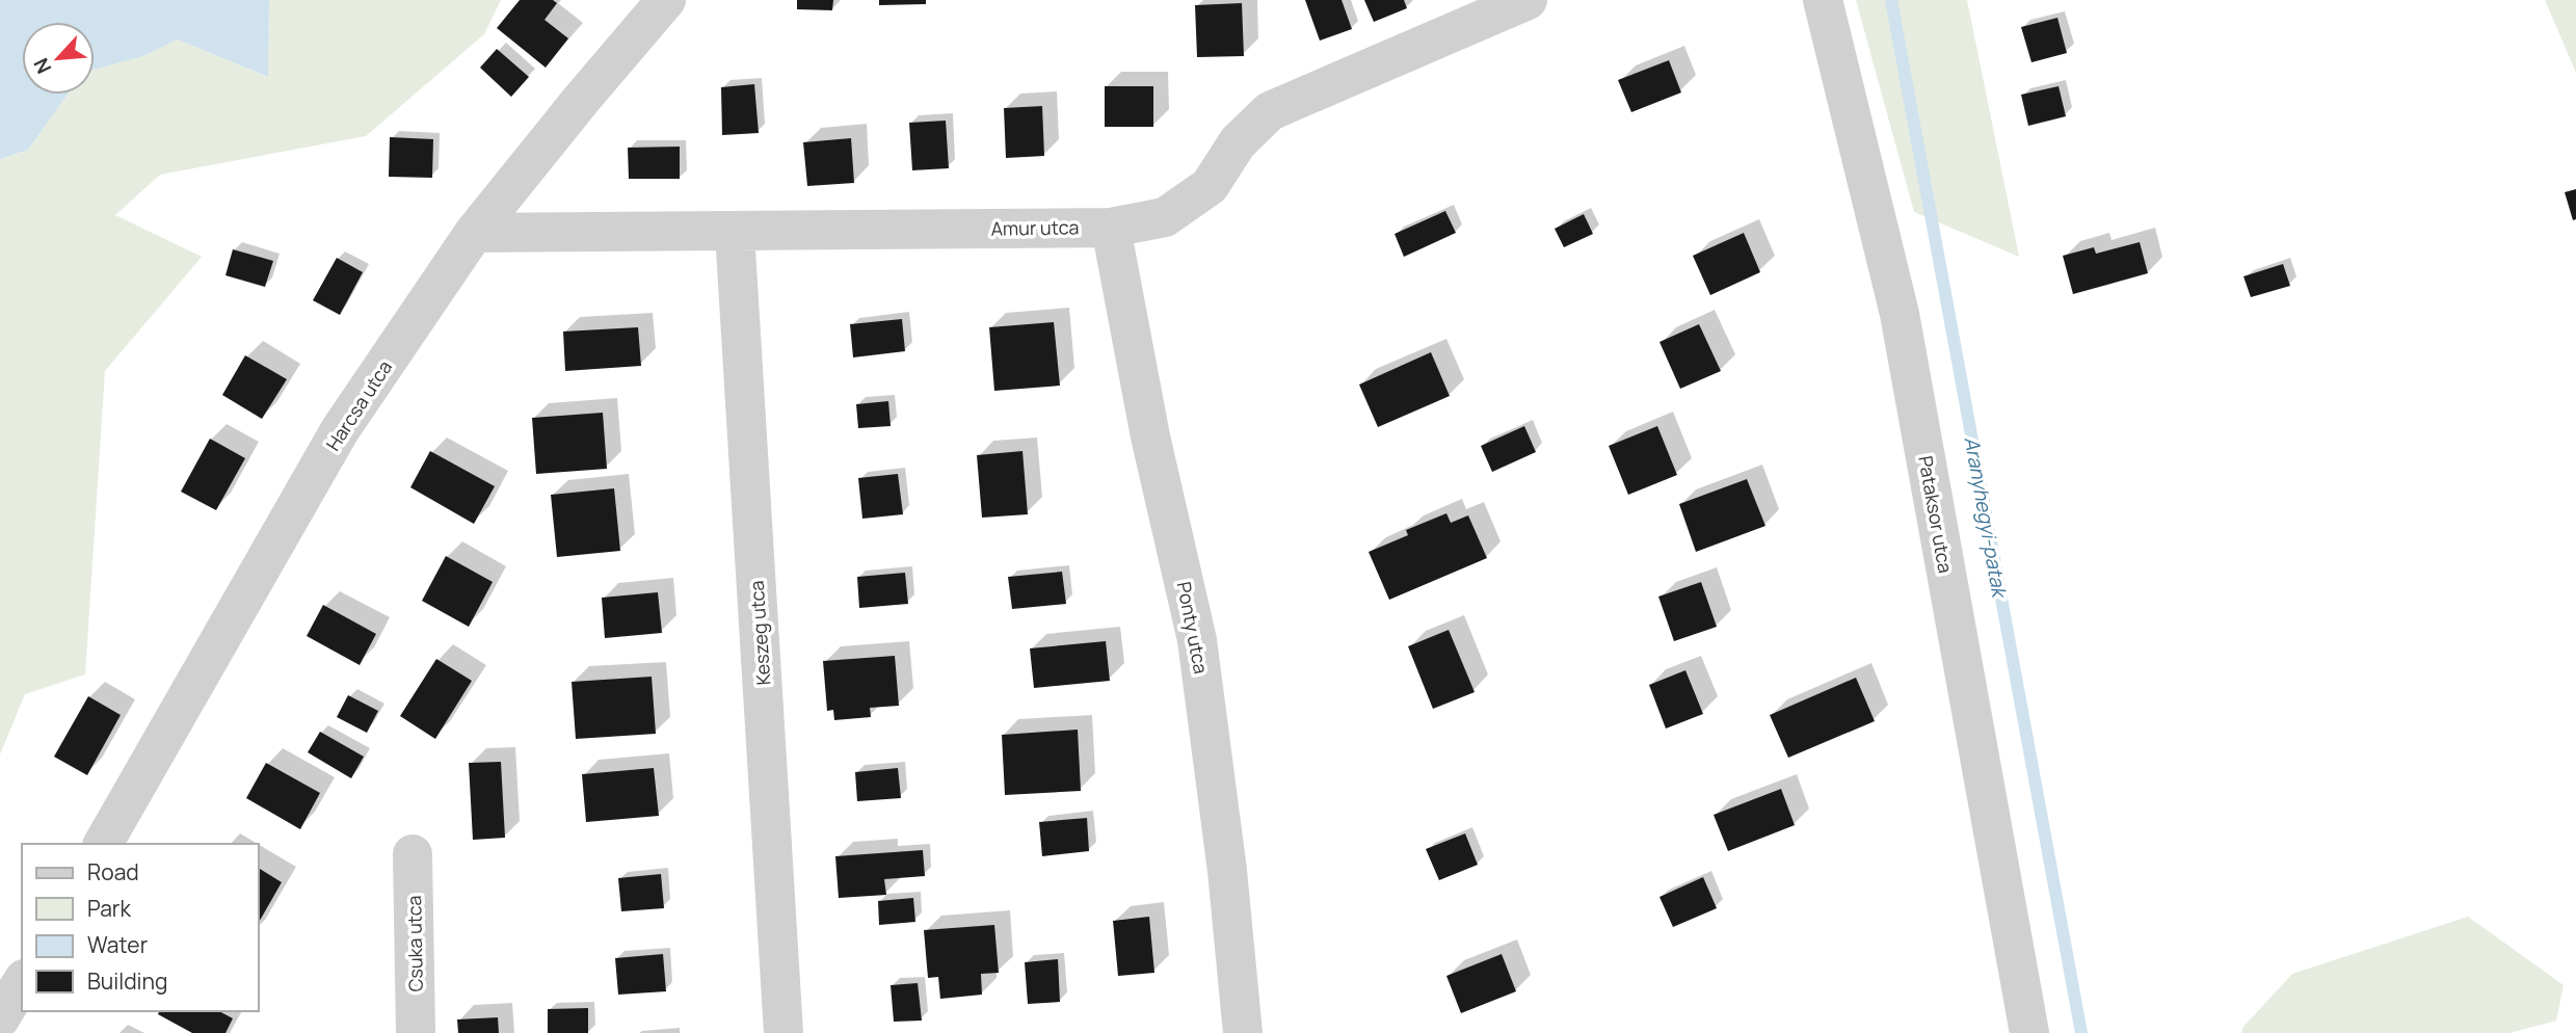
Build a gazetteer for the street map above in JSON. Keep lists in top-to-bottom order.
{
  "streets": {
    "street": [
      "Amur utca",
      "Harcsa utca",
      "Pataksor utca",
      "Ponty utca",
      "Keszeg utca",
      "Csuka utca"
    ]
  },
  "crossings": [
    ["Amur utca", "Harcsa utca"],
    ["Amur utca", "Ponty utca"],
    ["Amur utca", "Keszeg utca"]
  ],
  "water": ["Aranyhegyi-patak"],
  "legend": [
    "Road",
    "Park",
    "Water",
    "Building"
  ],
  "north": "bottom left"
}
